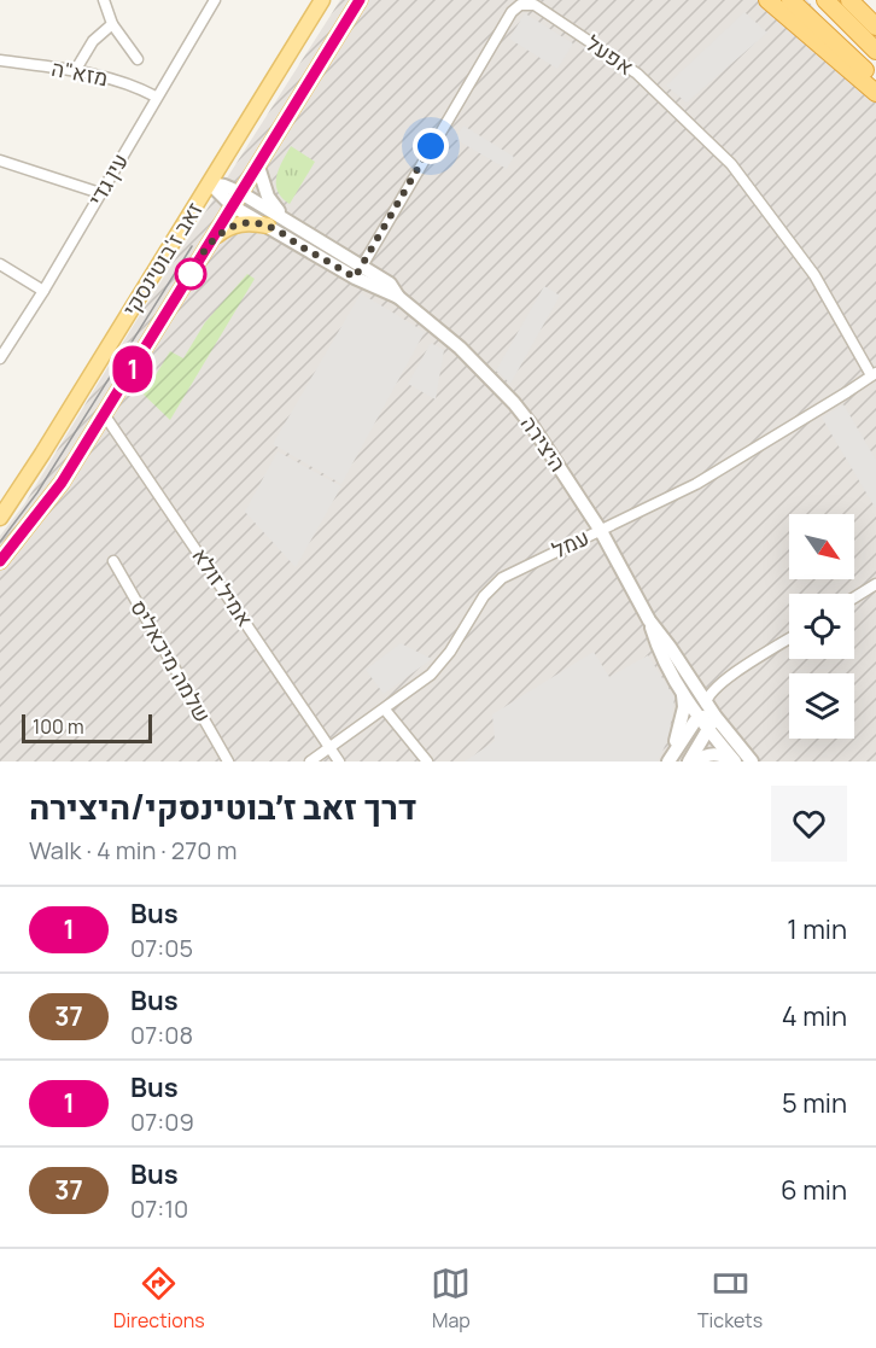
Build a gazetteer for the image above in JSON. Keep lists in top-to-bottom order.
{
  "streets": {
    "main road": ["זאב ז'בוטינסקי"],
    "street": [
      "אפעל",
      "מזא\"ה",
      "עין גדי",
      "היצירה",
      "עמל",
      "אמיל זולא",
      "שלמה מיכאליס"
    ]
  },
  "crossings": [
    ["אפעל", "היצירה"],
    ["אפעל", "עמל"],
    ["מזא\"ה", "עין גדי"],
    ["זאב ז'בוטינסקי", "היצירה"],
    ["זאב ז'בוטינסקי", "אמיל זולא"],
    ["היצירה", "עמל"],
    ["עמל", "אמיל זולא"]
  ],
  "lines": ["bus line 1"],
  "scale_bar": "100 m",
  "north": "bottom right",
  "page": {
    "on_map": "1",
    "scale": "100 m",
    "heading": ["דרך זאב ז׳בוטינסקי/היצירה", "Walk · 4 min · 270 m"],
    "list": [
      {
        "mark": "1",
        "name": "Bus",
        "note": "07:05",
        "value": "1 min"
      },
      {
        "mark": "37",
        "name": "Bus",
        "note": "07:08",
        "value": "4 min"
      },
      {
        "mark": "1",
        "name": "Bus",
        "note": "07:09",
        "value": "5 min"
      },
      {
        "mark": "37",
        "name": "Bus",
        "note": "07:10",
        "value": "6 min"
      }
    ],
    "tabs": ["Directions", "Map", "Tickets"]
  }
}
